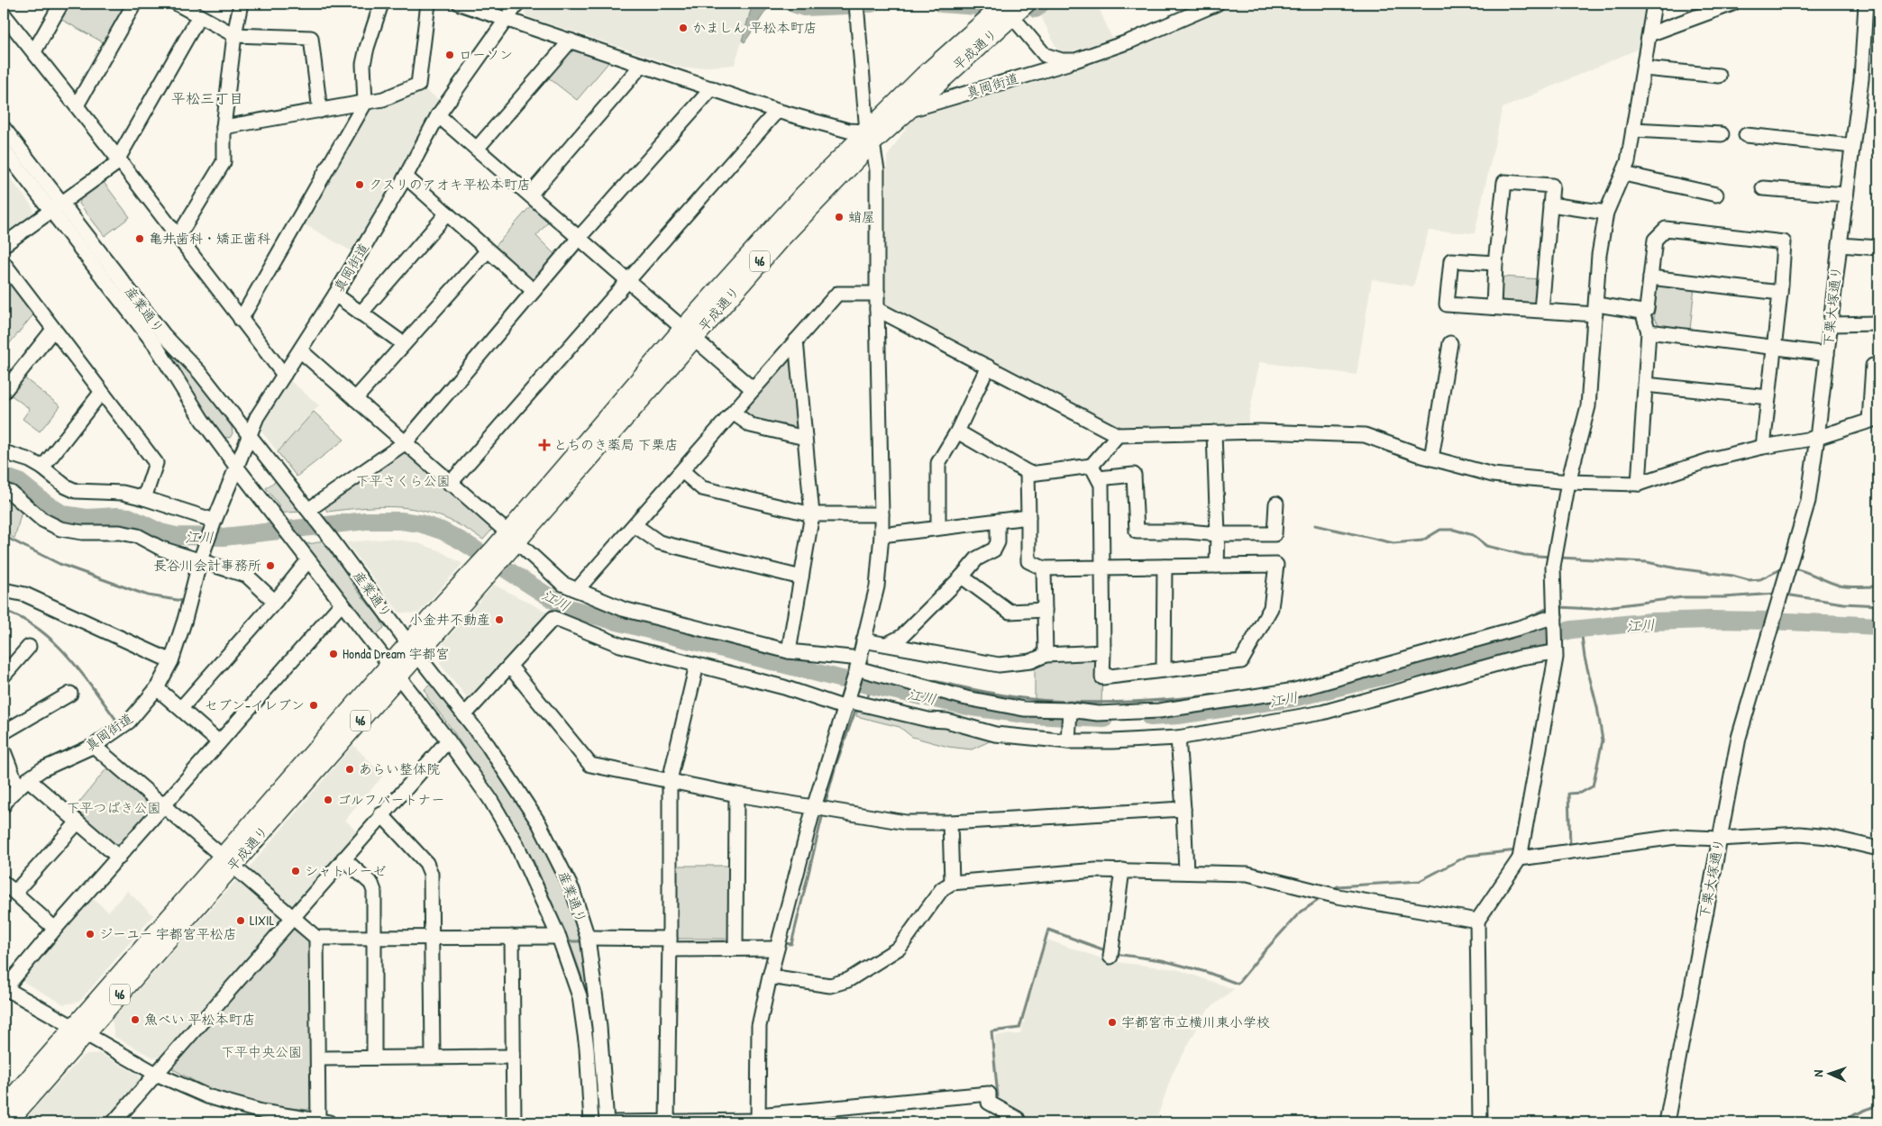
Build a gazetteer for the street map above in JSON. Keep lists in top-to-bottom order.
{
  "streets": {
    "main road": ["平成通り", "46"],
    "street": ["真岡街道", "下栗大塚通り", "産業通り"]
  },
  "crossings": [
    ["平成通り", "真岡街道"],
    ["平成通り", "産業通り"],
    ["真岡街道", "産業通り"]
  ],
  "districts": ["平松三丁目"],
  "water": ["江川"],
  "parks": ["下平さくら公園", "下平つばき公園", "下平中央公園"],
  "places": {
    "other": [
      "かましん 平松本町店",
      "ローソン",
      "クスリのアオキ平松本町店",
      "蛸屋",
      "亀井歯科・矯正歯科",
      "長谷川会計事務所",
      "小金井不動産",
      "Honda Dream 宇都宮",
      "セブン-イレブン",
      "あらい整体院",
      "ゴルフパートナー",
      "シャトレーゼ",
      "LIXIL",
      "ジーユー 宇都宮平松店",
      "魚べい 平松本町店",
      "宇都宮市立横川東小学校"
    ],
    "health": ["とちのき薬局 下栗店"]
  },
  "north": "left"
}
